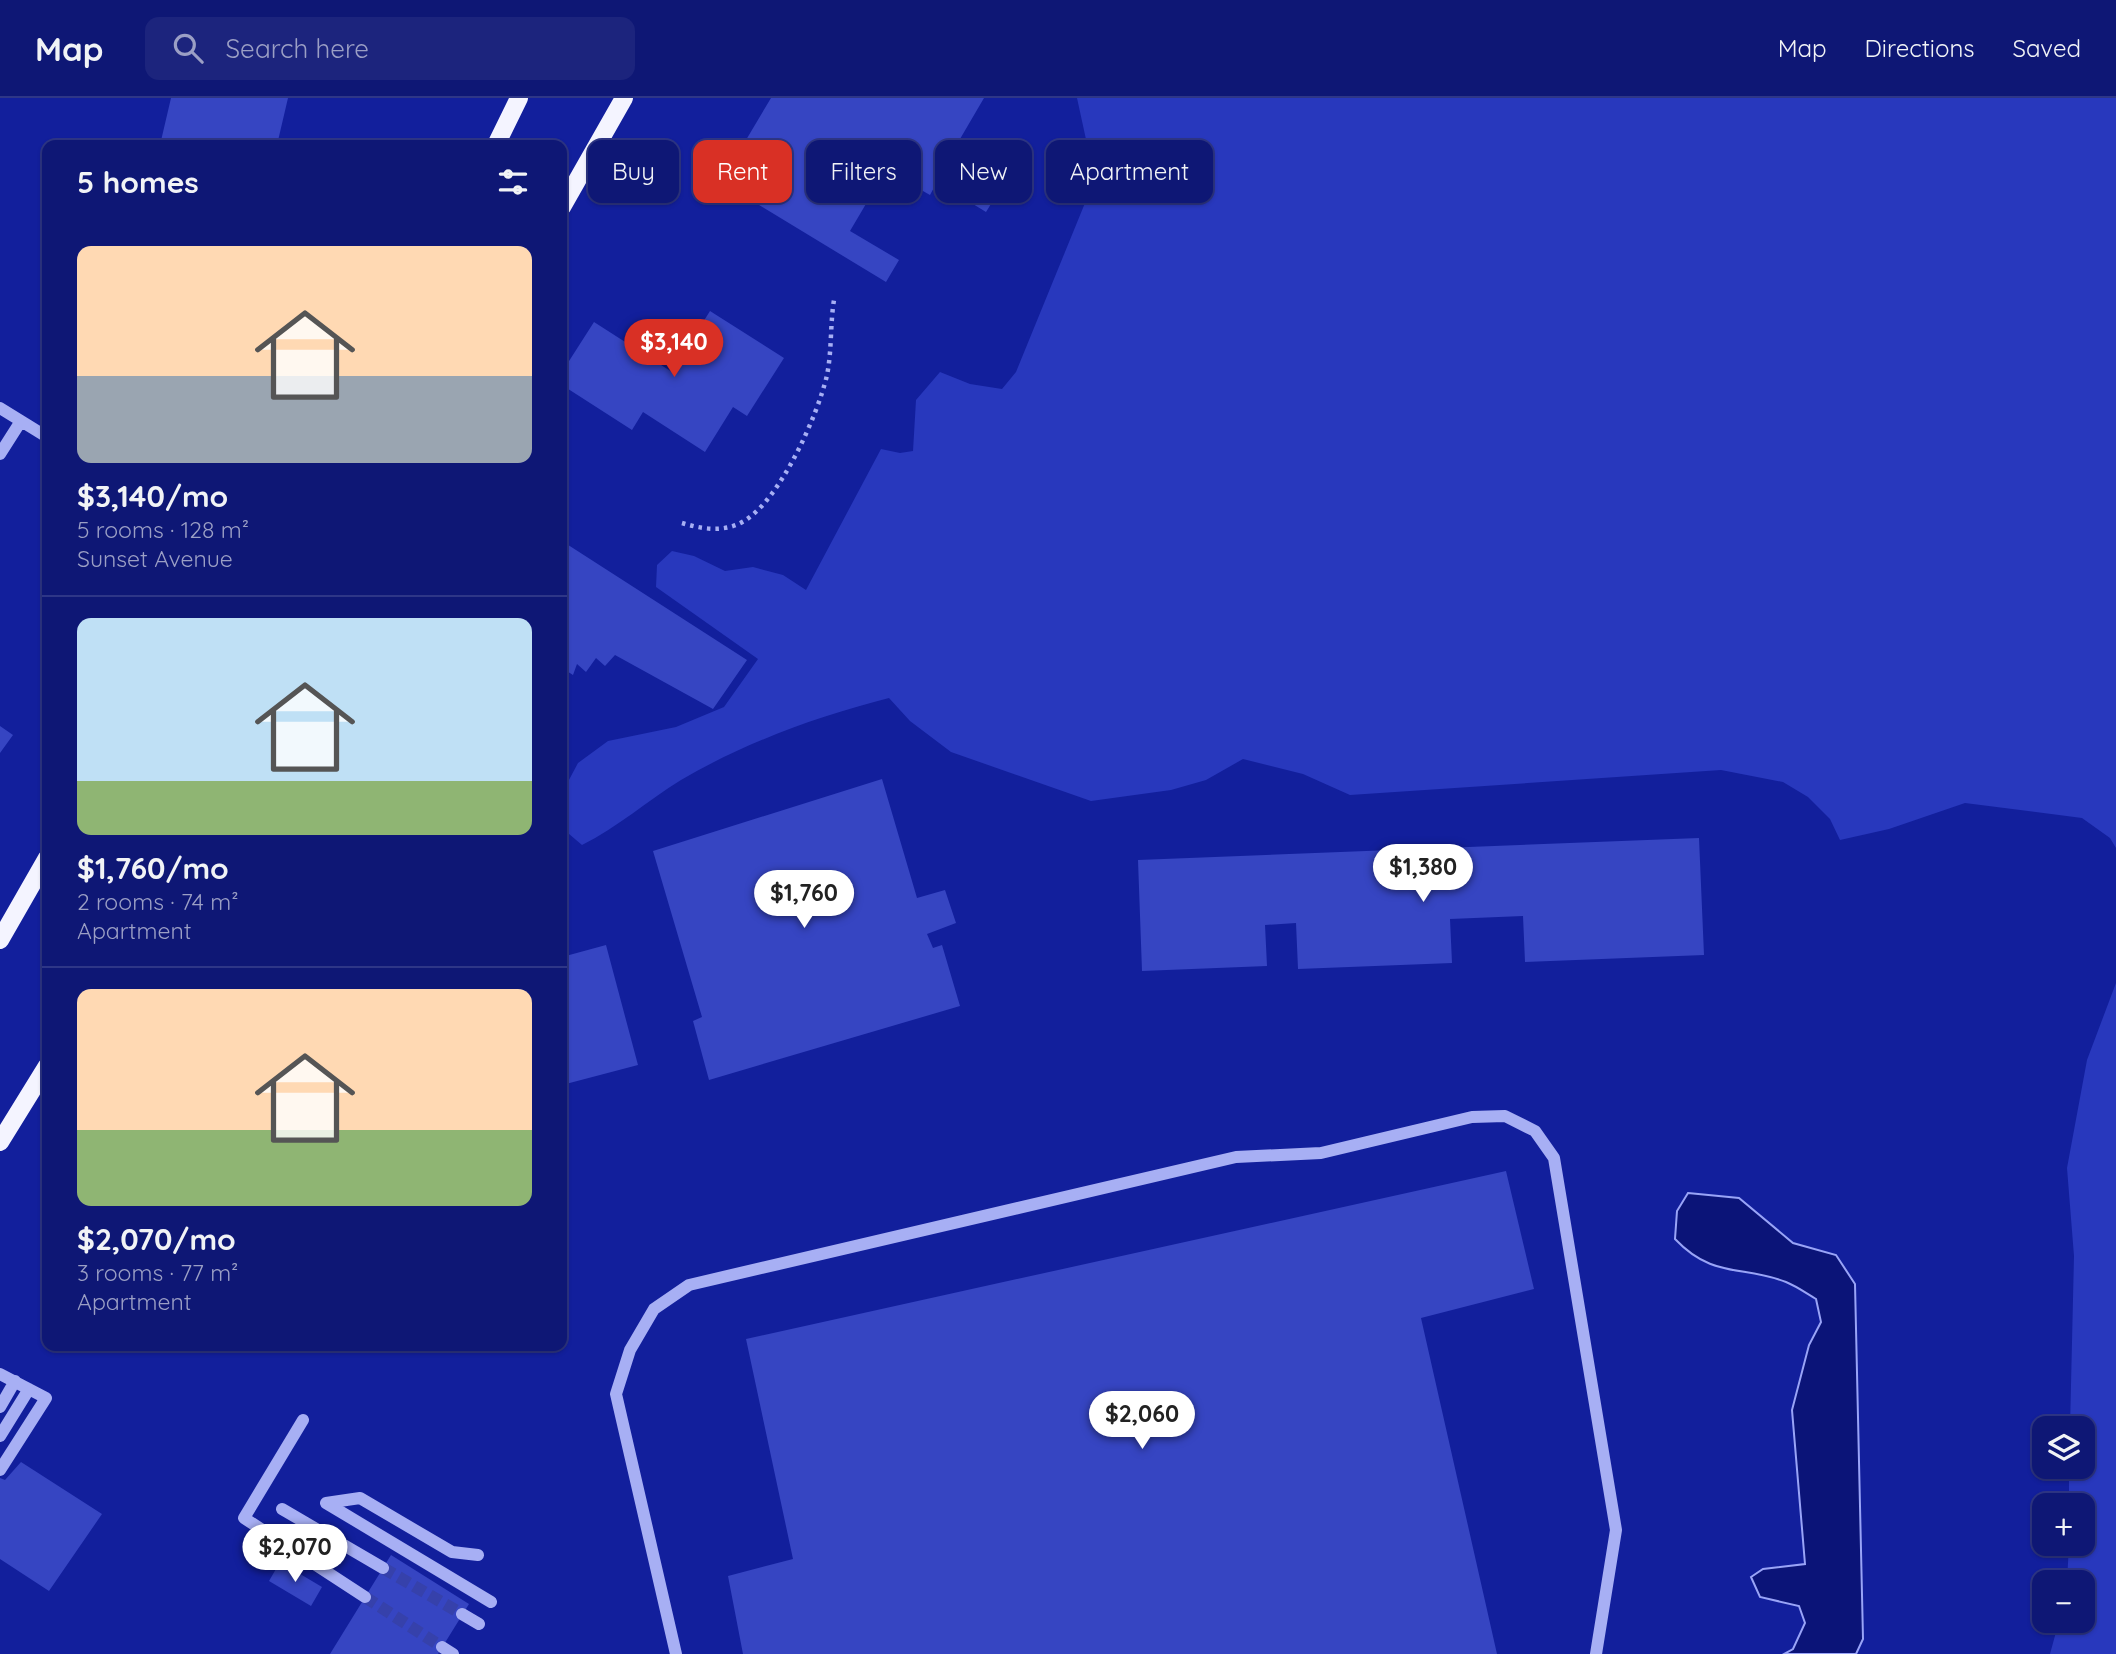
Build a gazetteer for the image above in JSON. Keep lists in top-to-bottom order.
{
  "page": {
    "header": "Map",
    "search": "Search here",
    "nav": ["Map", "Directions", "Saved"],
    "chip": [
      "Buy",
      "Rent",
      "Filters",
      "New",
      "Apartment"
    ],
    "heading": "5 homes",
    "list": [
      {
        "name": "$3,140/mo",
        "note": "5 rooms · 128 m² · Sunset Avenue"
      },
      {
        "name": "$1,760/mo",
        "note": "2 rooms · 74 m² · Apartment"
      },
      {
        "name": "$2,070/mo",
        "note": "3 rooms · 77 m² · Apartment"
      }
    ],
    "price": [
      "$3,140",
      "$1,380",
      "$1,760",
      "$2,060",
      "$2,070"
    ],
    "map_buttons": ["+", "−"]
  }
}
